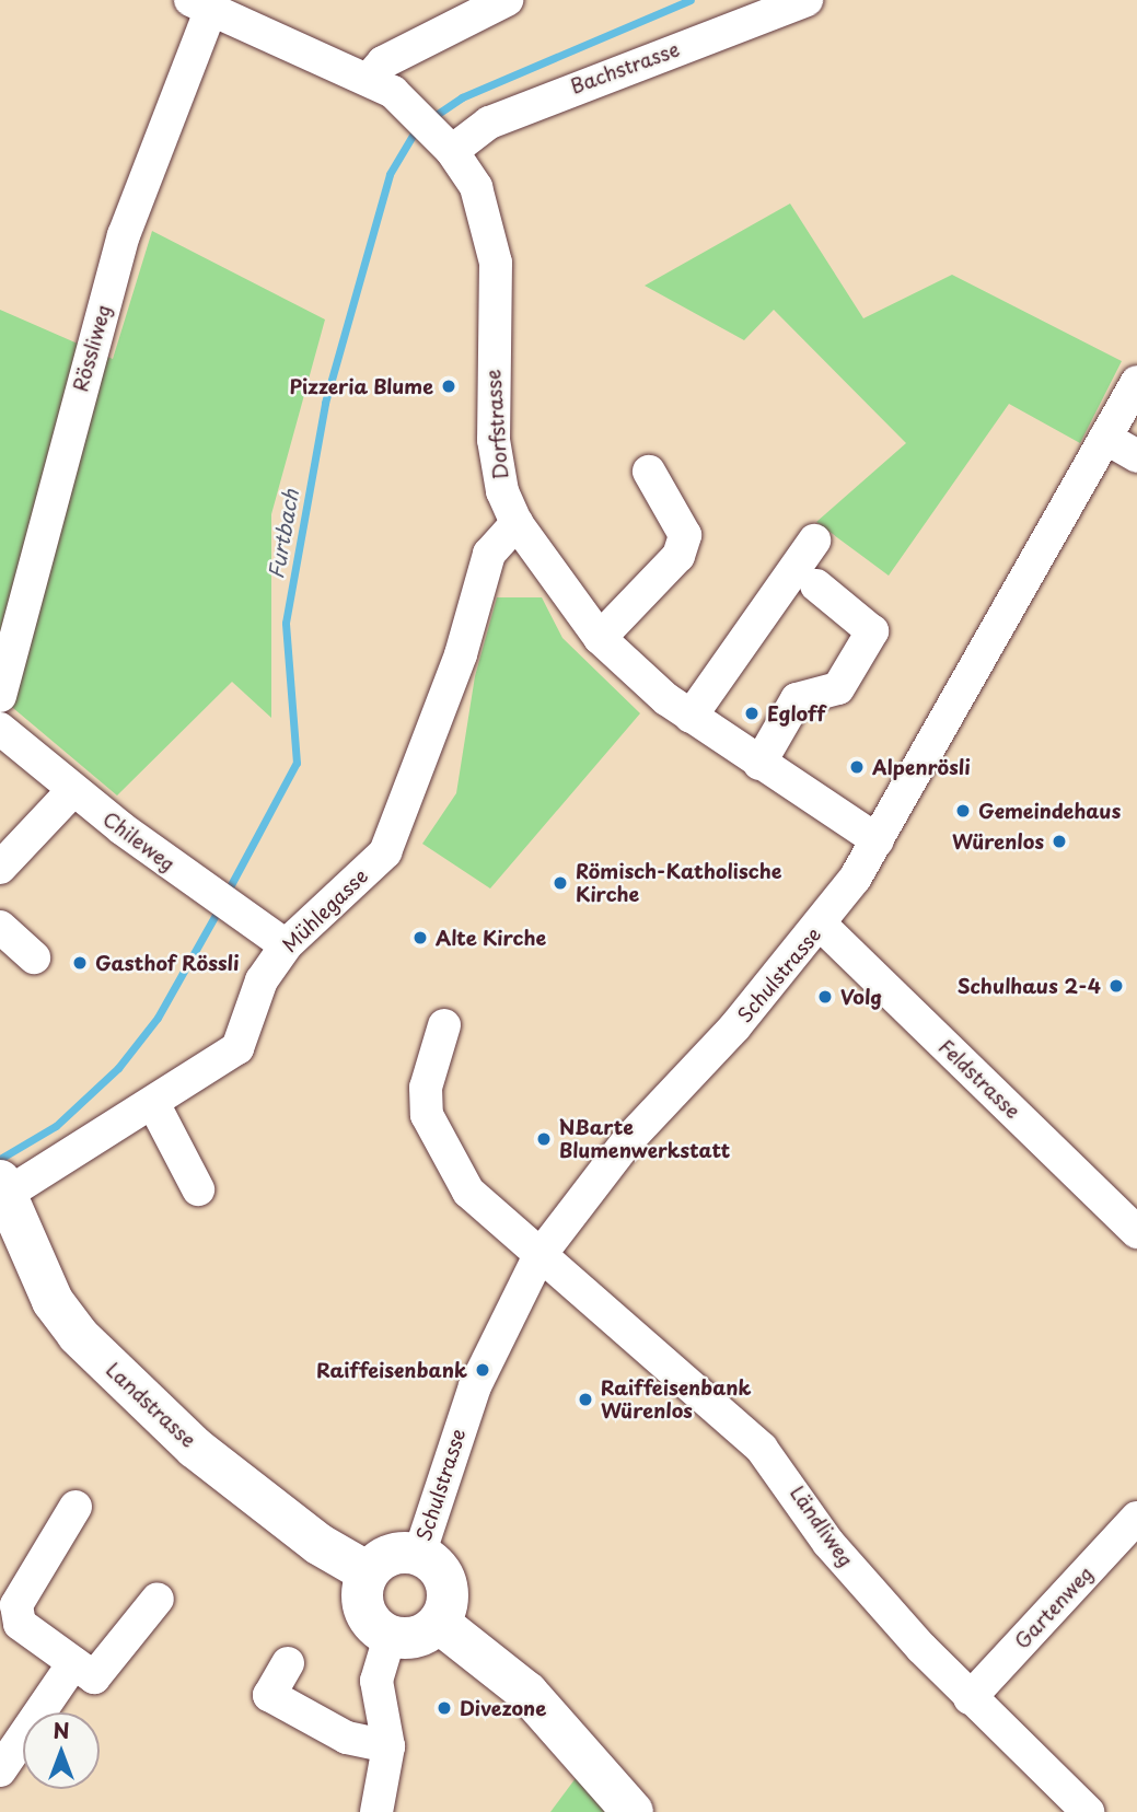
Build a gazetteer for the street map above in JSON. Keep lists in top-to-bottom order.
{
  "streets": {
    "main road": ["Landstrasse"],
    "street": [
      "Bachstrasse",
      "Rössliweg",
      "Dorfstrasse",
      "Chileweg",
      "Mühlegasse",
      "Schulstrasse",
      "Feldstrasse",
      "Ländliweg",
      "Gartenweg"
    ]
  },
  "crossings": [
    ["Bachstrasse", "Dorfstrasse"],
    ["Rössliweg", "Dorfstrasse"],
    ["Dorfstrasse", "Mühlegasse"],
    ["Dorfstrasse", "Schulstrasse"],
    ["Chileweg", "Mühlegasse"],
    ["Mühlegasse", "Landstrasse"],
    ["Schulstrasse", "Feldstrasse"],
    ["Schulstrasse", "Landstrasse"],
    ["Schulstrasse", "Ländliweg"],
    ["Ländliweg", "Gartenweg"]
  ],
  "water": ["Furtbach"],
  "places": [
    "Pizzeria Blume",
    "Egloff",
    "Alpenrösli",
    "Gemeindehaus",
    "Würenlos",
    "Römisch-Katholische Kirche",
    "Alte Kirche",
    "Gasthof Rössli",
    "Schulhaus 2-4",
    "Volg",
    "NBarte Blumenwerkstatt",
    "Raiffeisenbank",
    "Raiffeisenbank Würenlos",
    "Divezone"
  ],
  "north": "top"
}
